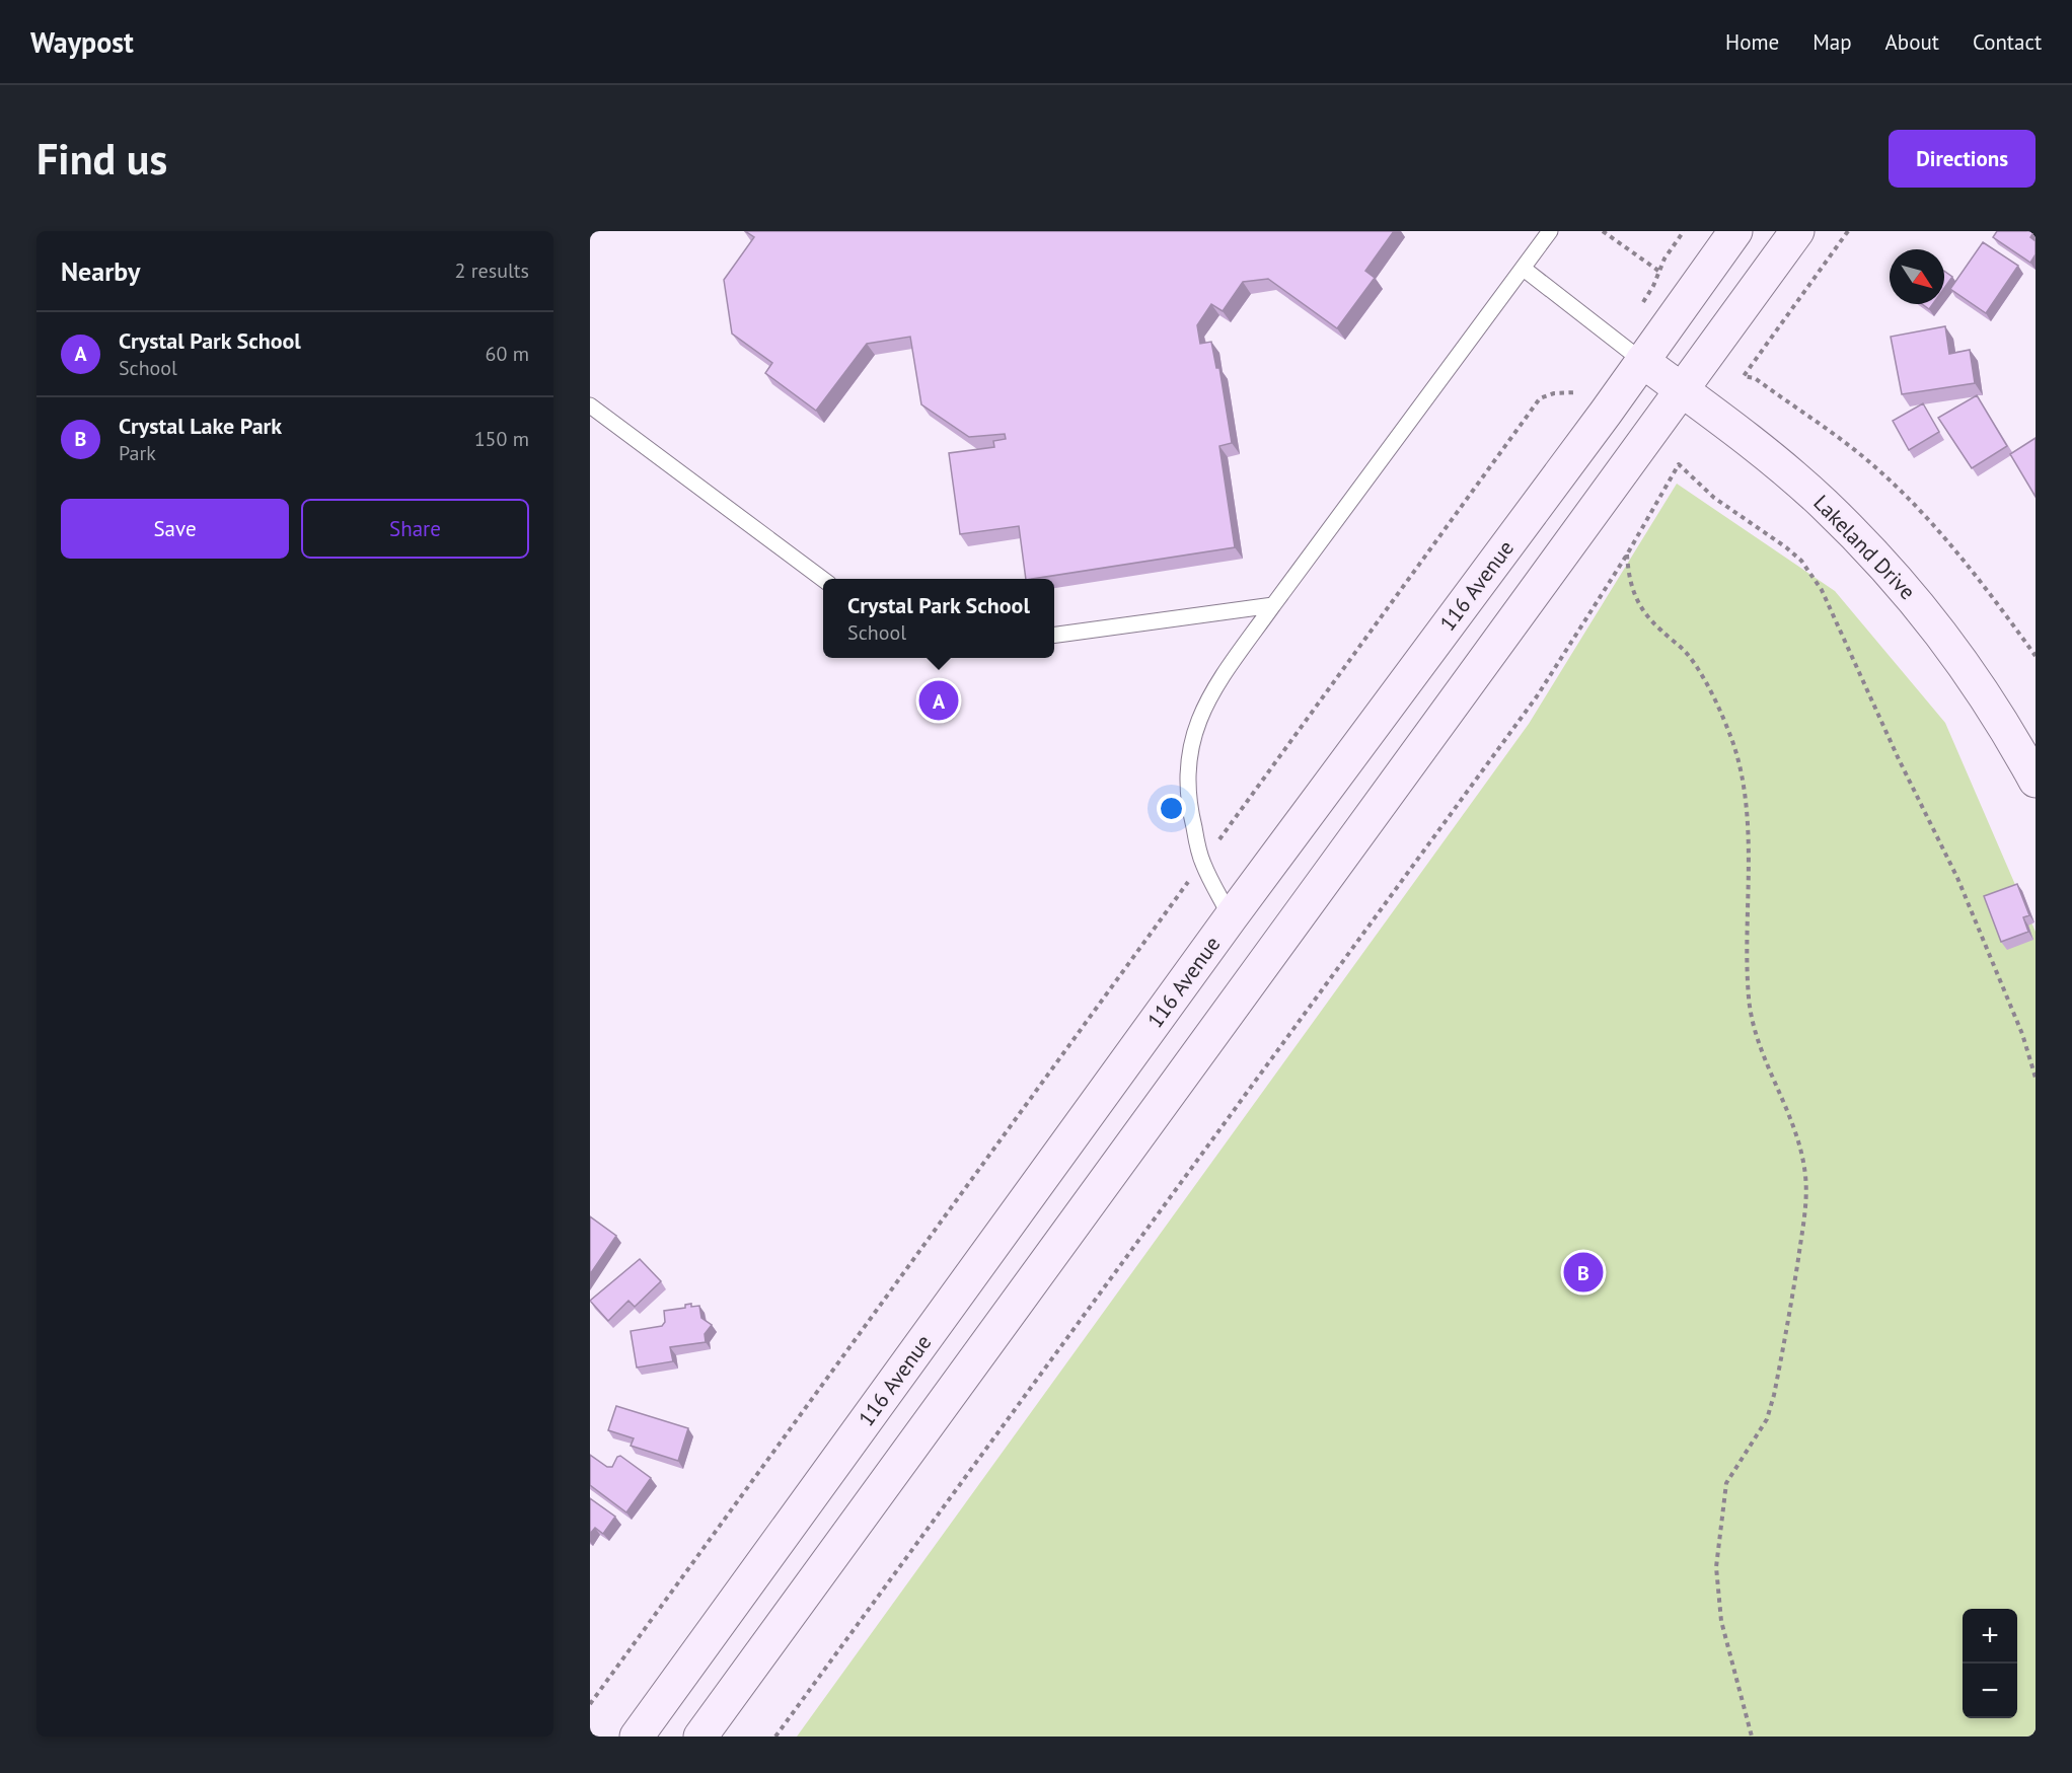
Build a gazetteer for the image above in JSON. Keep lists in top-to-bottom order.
{
  "streets": {
    "main road": ["Lakeland Drive", "116 Avenue"]
  },
  "crossings": [
    ["Lakeland Drive", "116 Avenue"]
  ],
  "north": "bottom right",
  "page": {
    "header": "Waypost",
    "nav": [
      "Home",
      "Map",
      "About",
      "Contact"
    ],
    "buttons": [
      "Directions",
      ["Save", "Share"]
    ],
    "title": "Find us",
    "heading": ["Nearby", "2 results"],
    "list": [
      {
        "mark": "A",
        "name": "Crystal Park School",
        "note": "School",
        "value": "60 m"
      },
      {
        "mark": "B",
        "name": "Crystal Lake Park",
        "note": "Park",
        "value": "150 m"
      }
    ],
    "popup": ["Crystal Park School", "School"],
    "pins": ["A", "B"],
    "map_buttons": ["+", "−"]
  }
}
